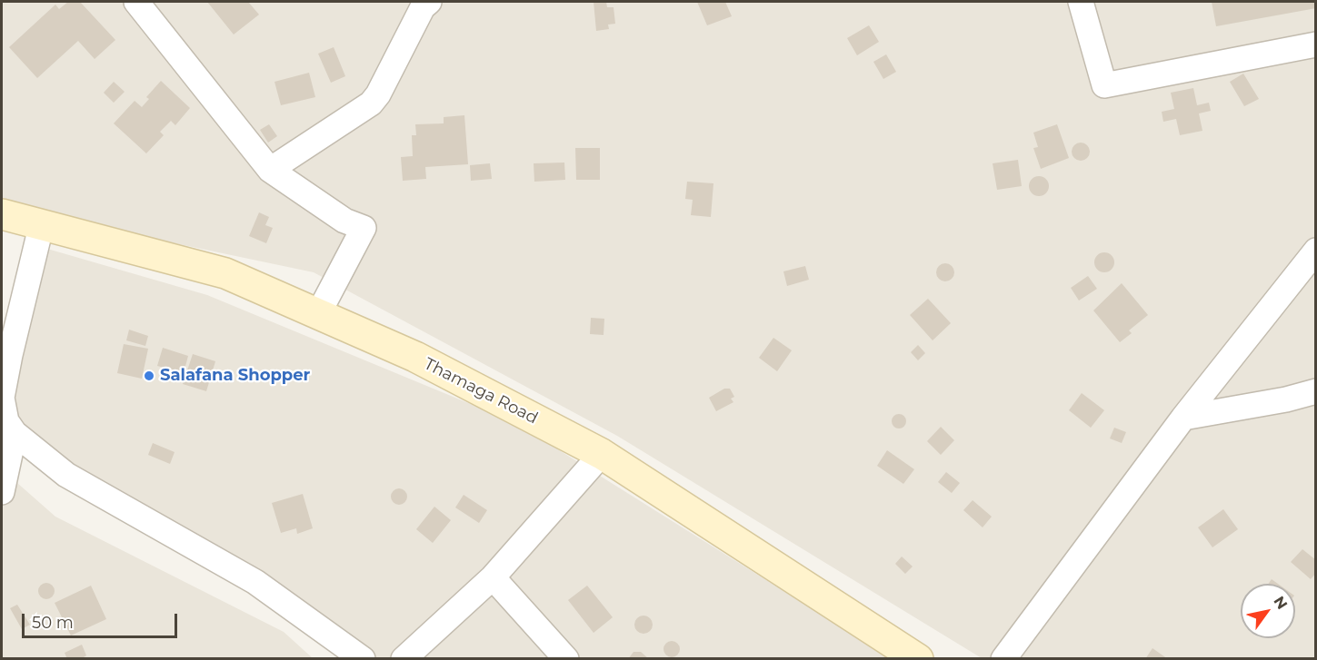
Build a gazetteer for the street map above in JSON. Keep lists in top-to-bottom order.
{
  "streets": {
    "main road": ["Thamaga Road"]
  },
  "places": ["Salafana Shopper"],
  "scale_bar": "50 m",
  "north": "top right"
}
